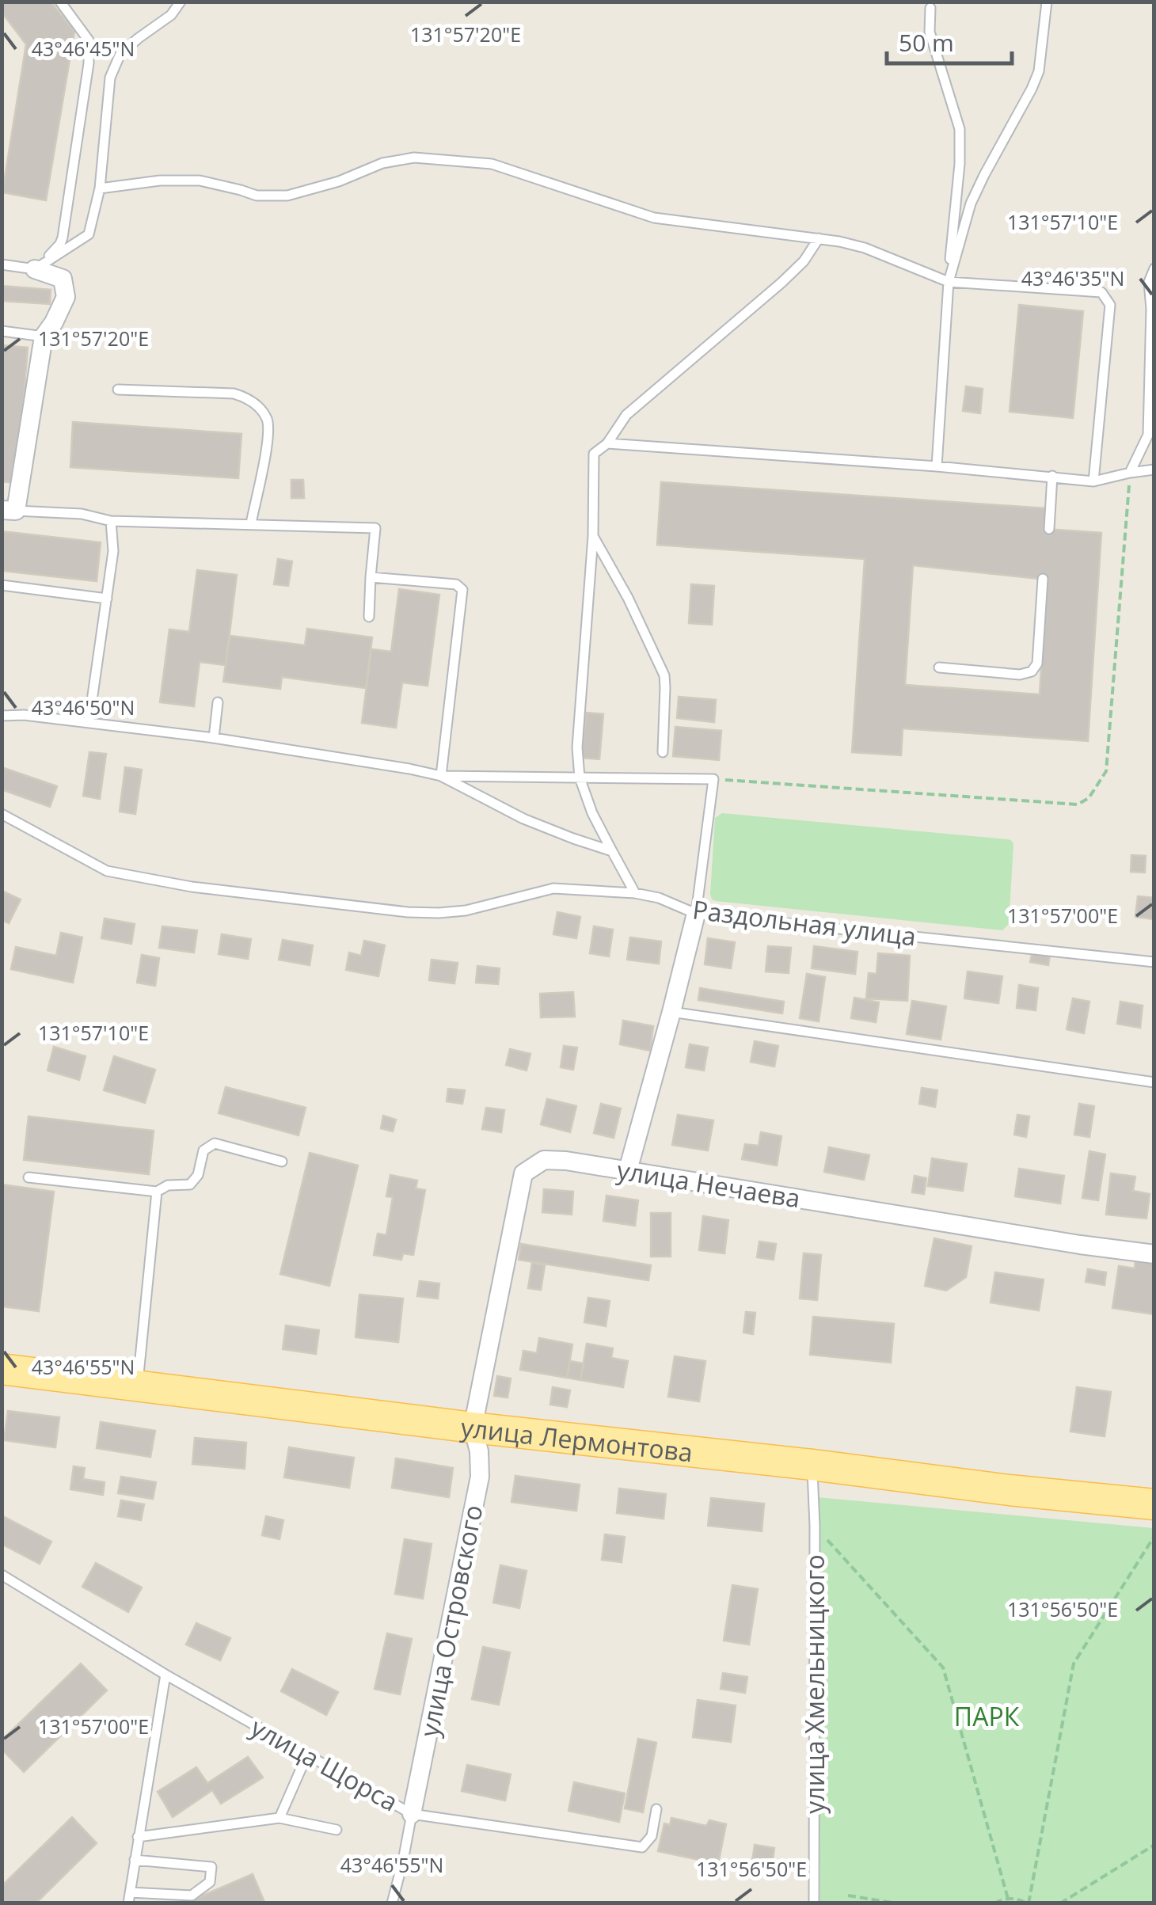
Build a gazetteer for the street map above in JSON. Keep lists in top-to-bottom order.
{
  "streets": {
    "main road": ["улица Лермонтова"],
    "street": ["улица Нечаева", "улица Островского"],
    "lane": ["Раздольная улица", "улица Хмельницкого", "улица Щорса"]
  },
  "crossings": [
    ["улица Нечаева", "улица Лермонтова"],
    ["улица Нечаева", "улица Островского"],
    ["улица Лермонтова", "улица Островского"],
    ["улица Лермонтова", "улица Хмельницкого"],
    ["улица Островского", "улица Щорса"]
  ],
  "parks": ["ПАРК"],
  "scale_bar": "50 m",
  "coordinates": [
    "131°57'20\"E",
    "43°46'45\"N",
    "131°57'10\"E",
    "43°46'35\"N",
    "43°46'50\"N",
    "131°57'00\"E",
    "43°46'55\"N",
    "131°56'50\"E"
  ]
}
